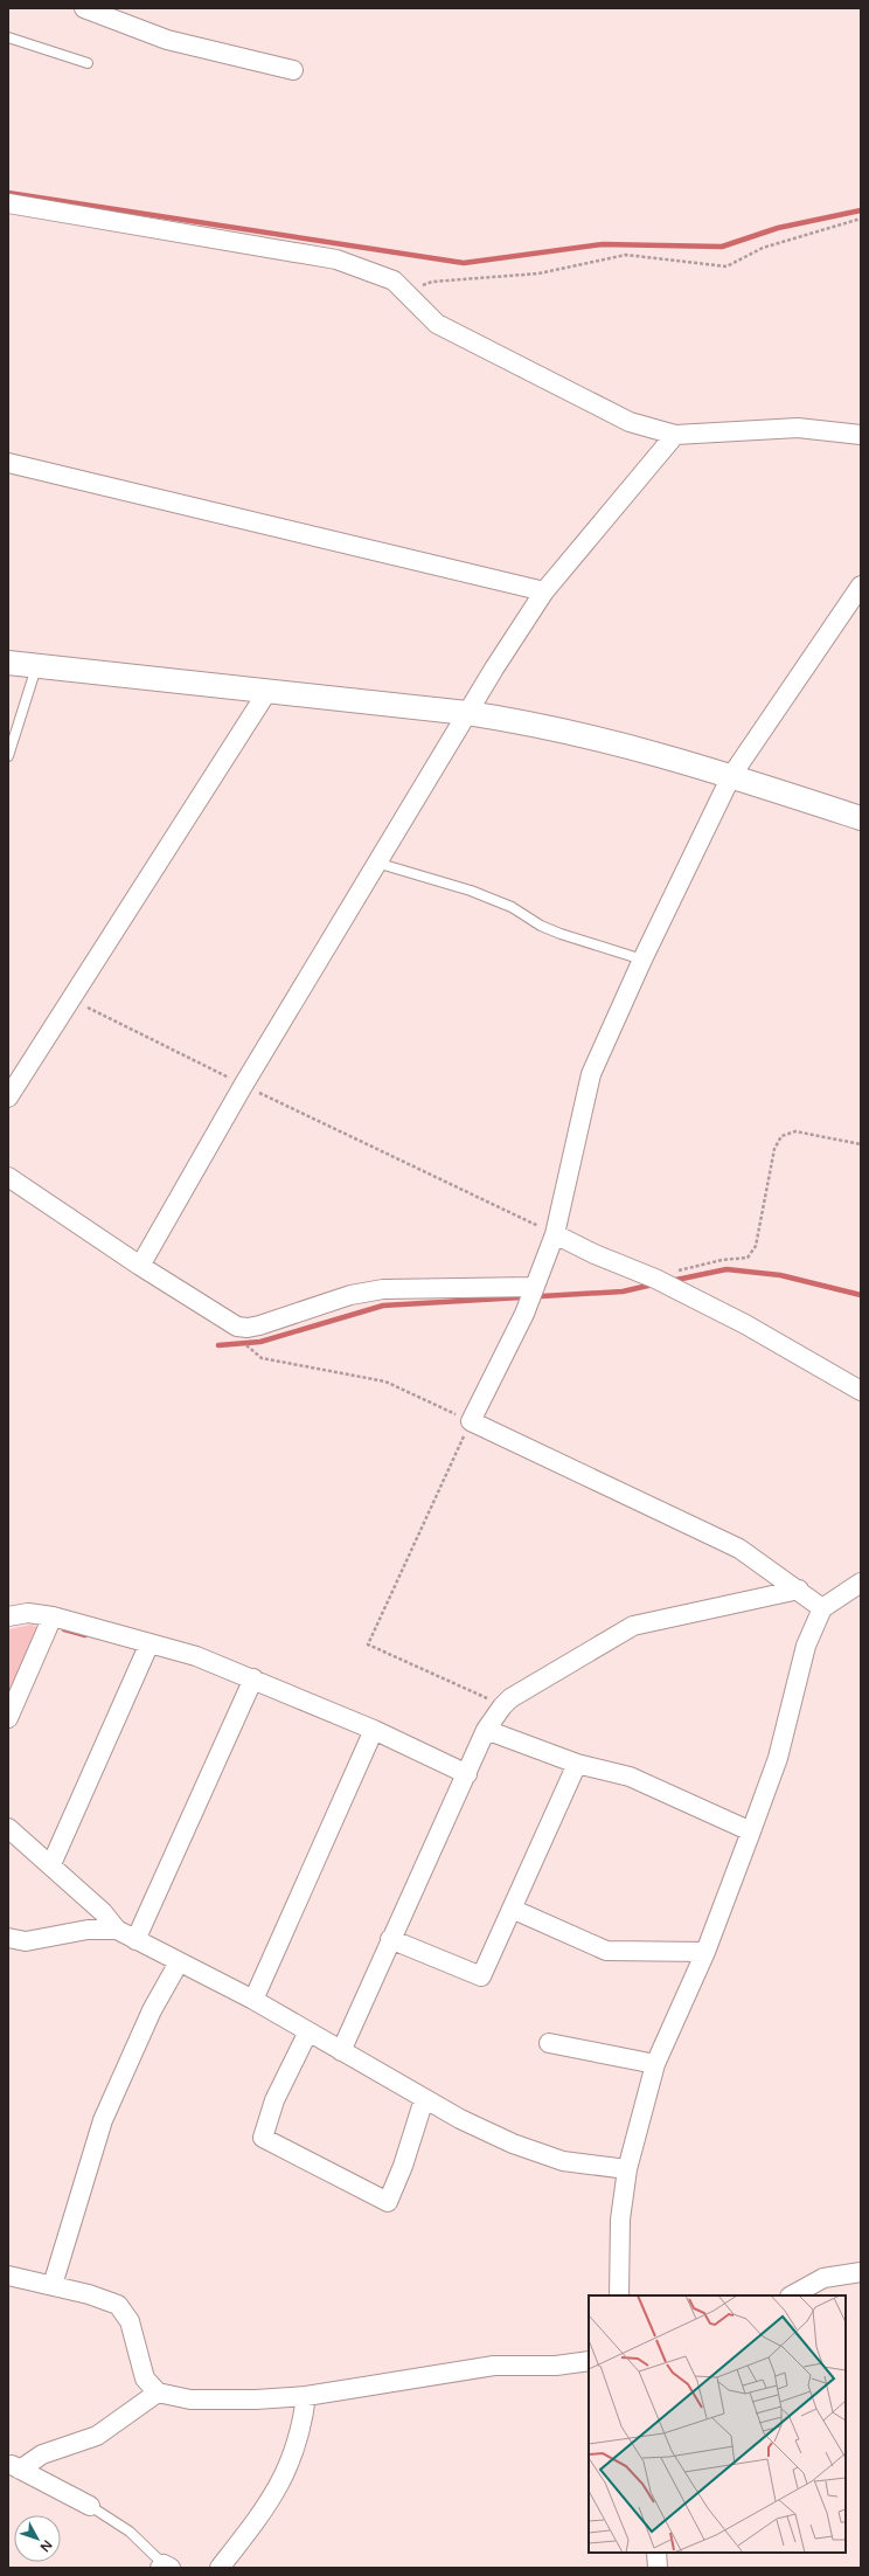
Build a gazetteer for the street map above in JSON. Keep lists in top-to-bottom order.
{
  "north": "bottom right"
}
